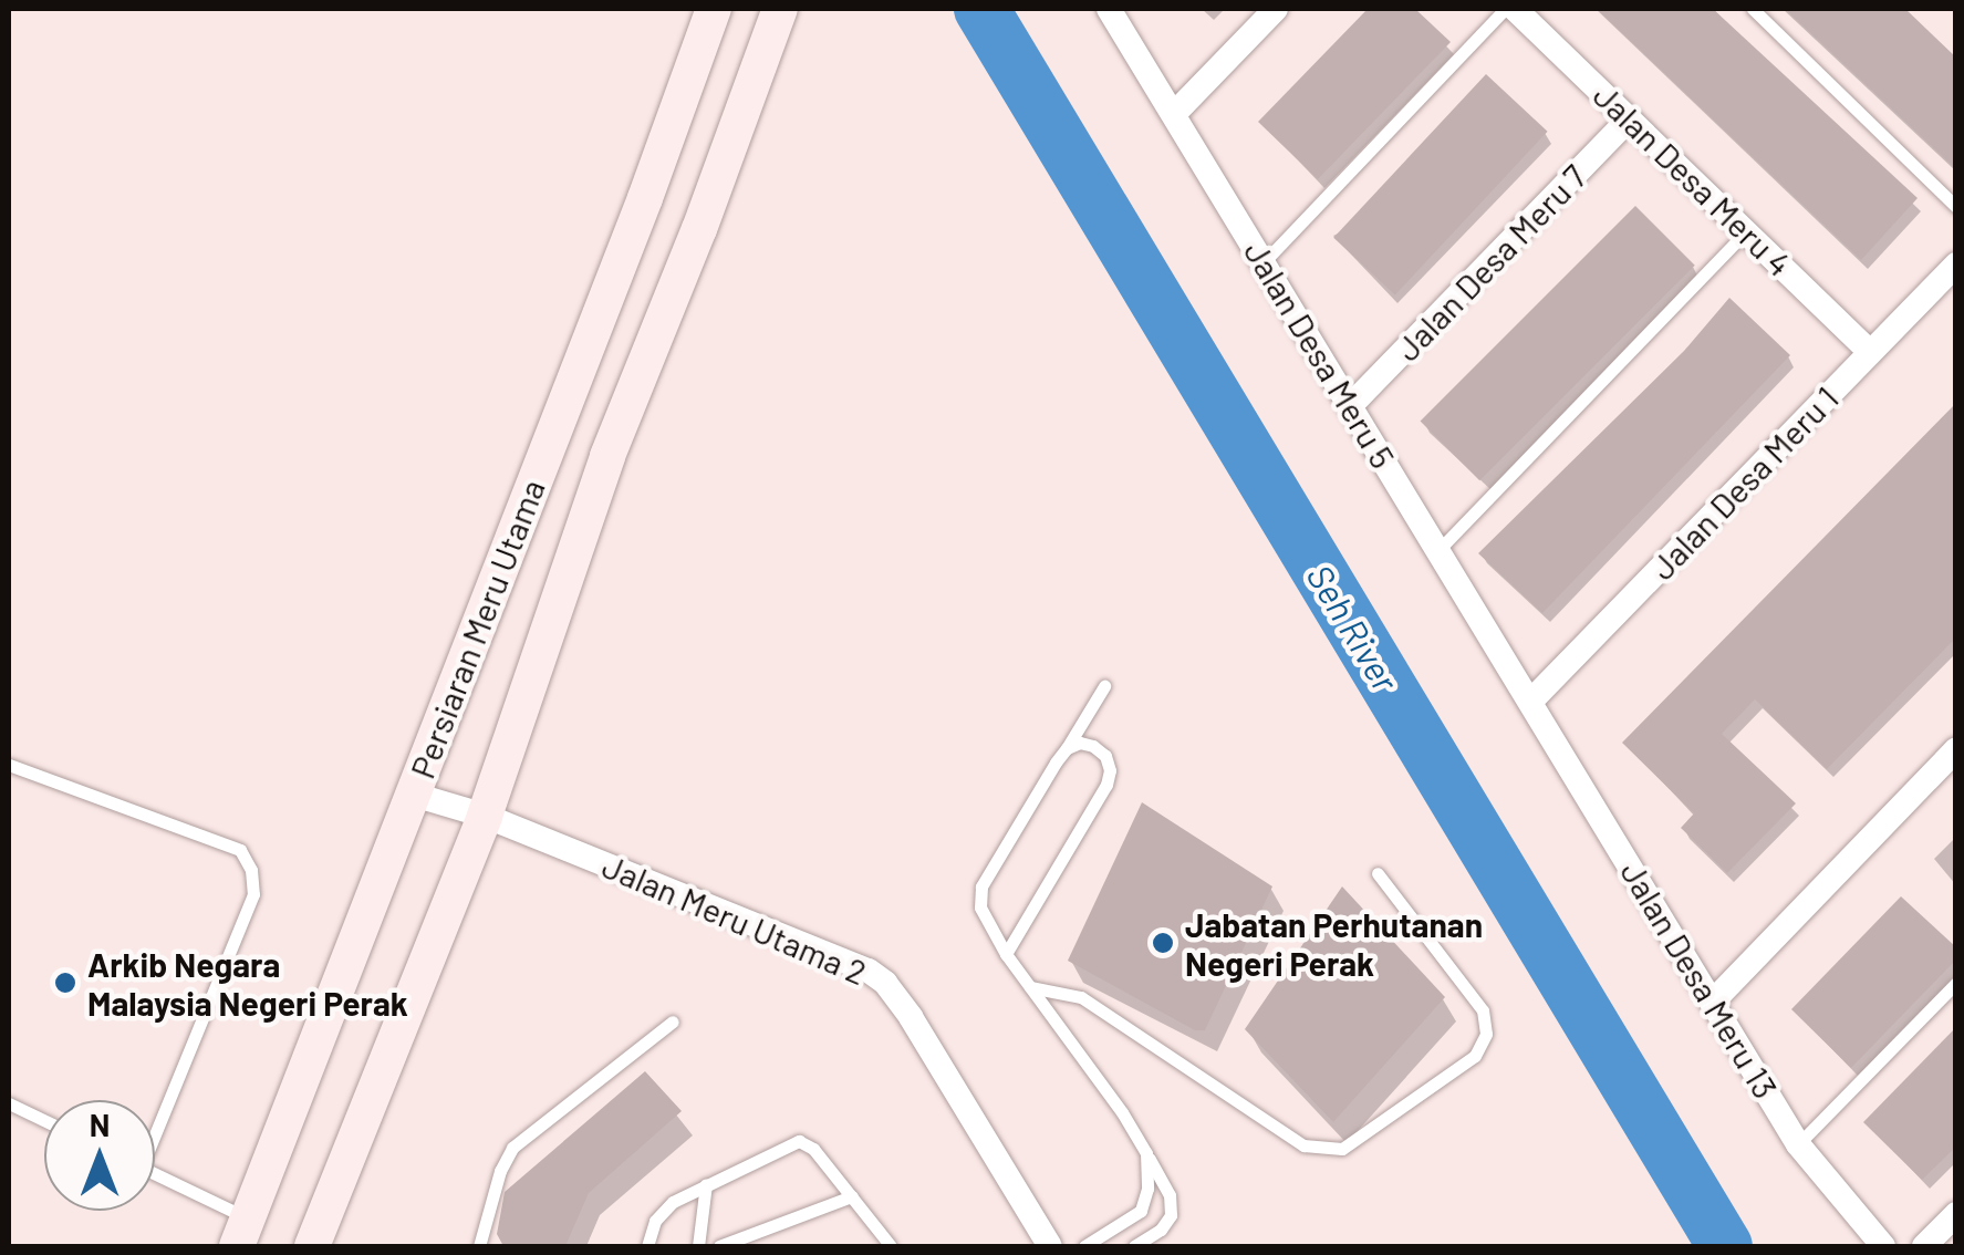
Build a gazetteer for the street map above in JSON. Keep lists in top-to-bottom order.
{
  "streets": {
    "main road": ["Persiaran Meru Utama"],
    "street": [
      "Jalan Desa Meru 4",
      "Jalan Desa Meru 7",
      "Jalan Desa Meru 5",
      "Jalan Desa Meru 1",
      "Jalan Meru Utama 2",
      "Jalan Desa Meru 13"
    ]
  },
  "crossings": [
    ["Jalan Desa Meru 4", "Jalan Desa Meru 7"],
    ["Jalan Desa Meru 4", "Jalan Desa Meru 1"],
    ["Jalan Desa Meru 7", "Jalan Desa Meru 5"],
    ["Jalan Desa Meru 5", "Jalan Desa Meru 1"],
    ["Jalan Desa Meru 5", "Jalan Desa Meru 13"],
    ["Jalan Desa Meru 1", "Jalan Desa Meru 13"],
    ["Persiaran Meru Utama", "Jalan Meru Utama 2"]
  ],
  "water": ["Seh River"],
  "places": ["Jabatan Perhutanan Negeri Perak", "Arkib Negara Malaysia Negeri Perak"],
  "north": "top"
}
